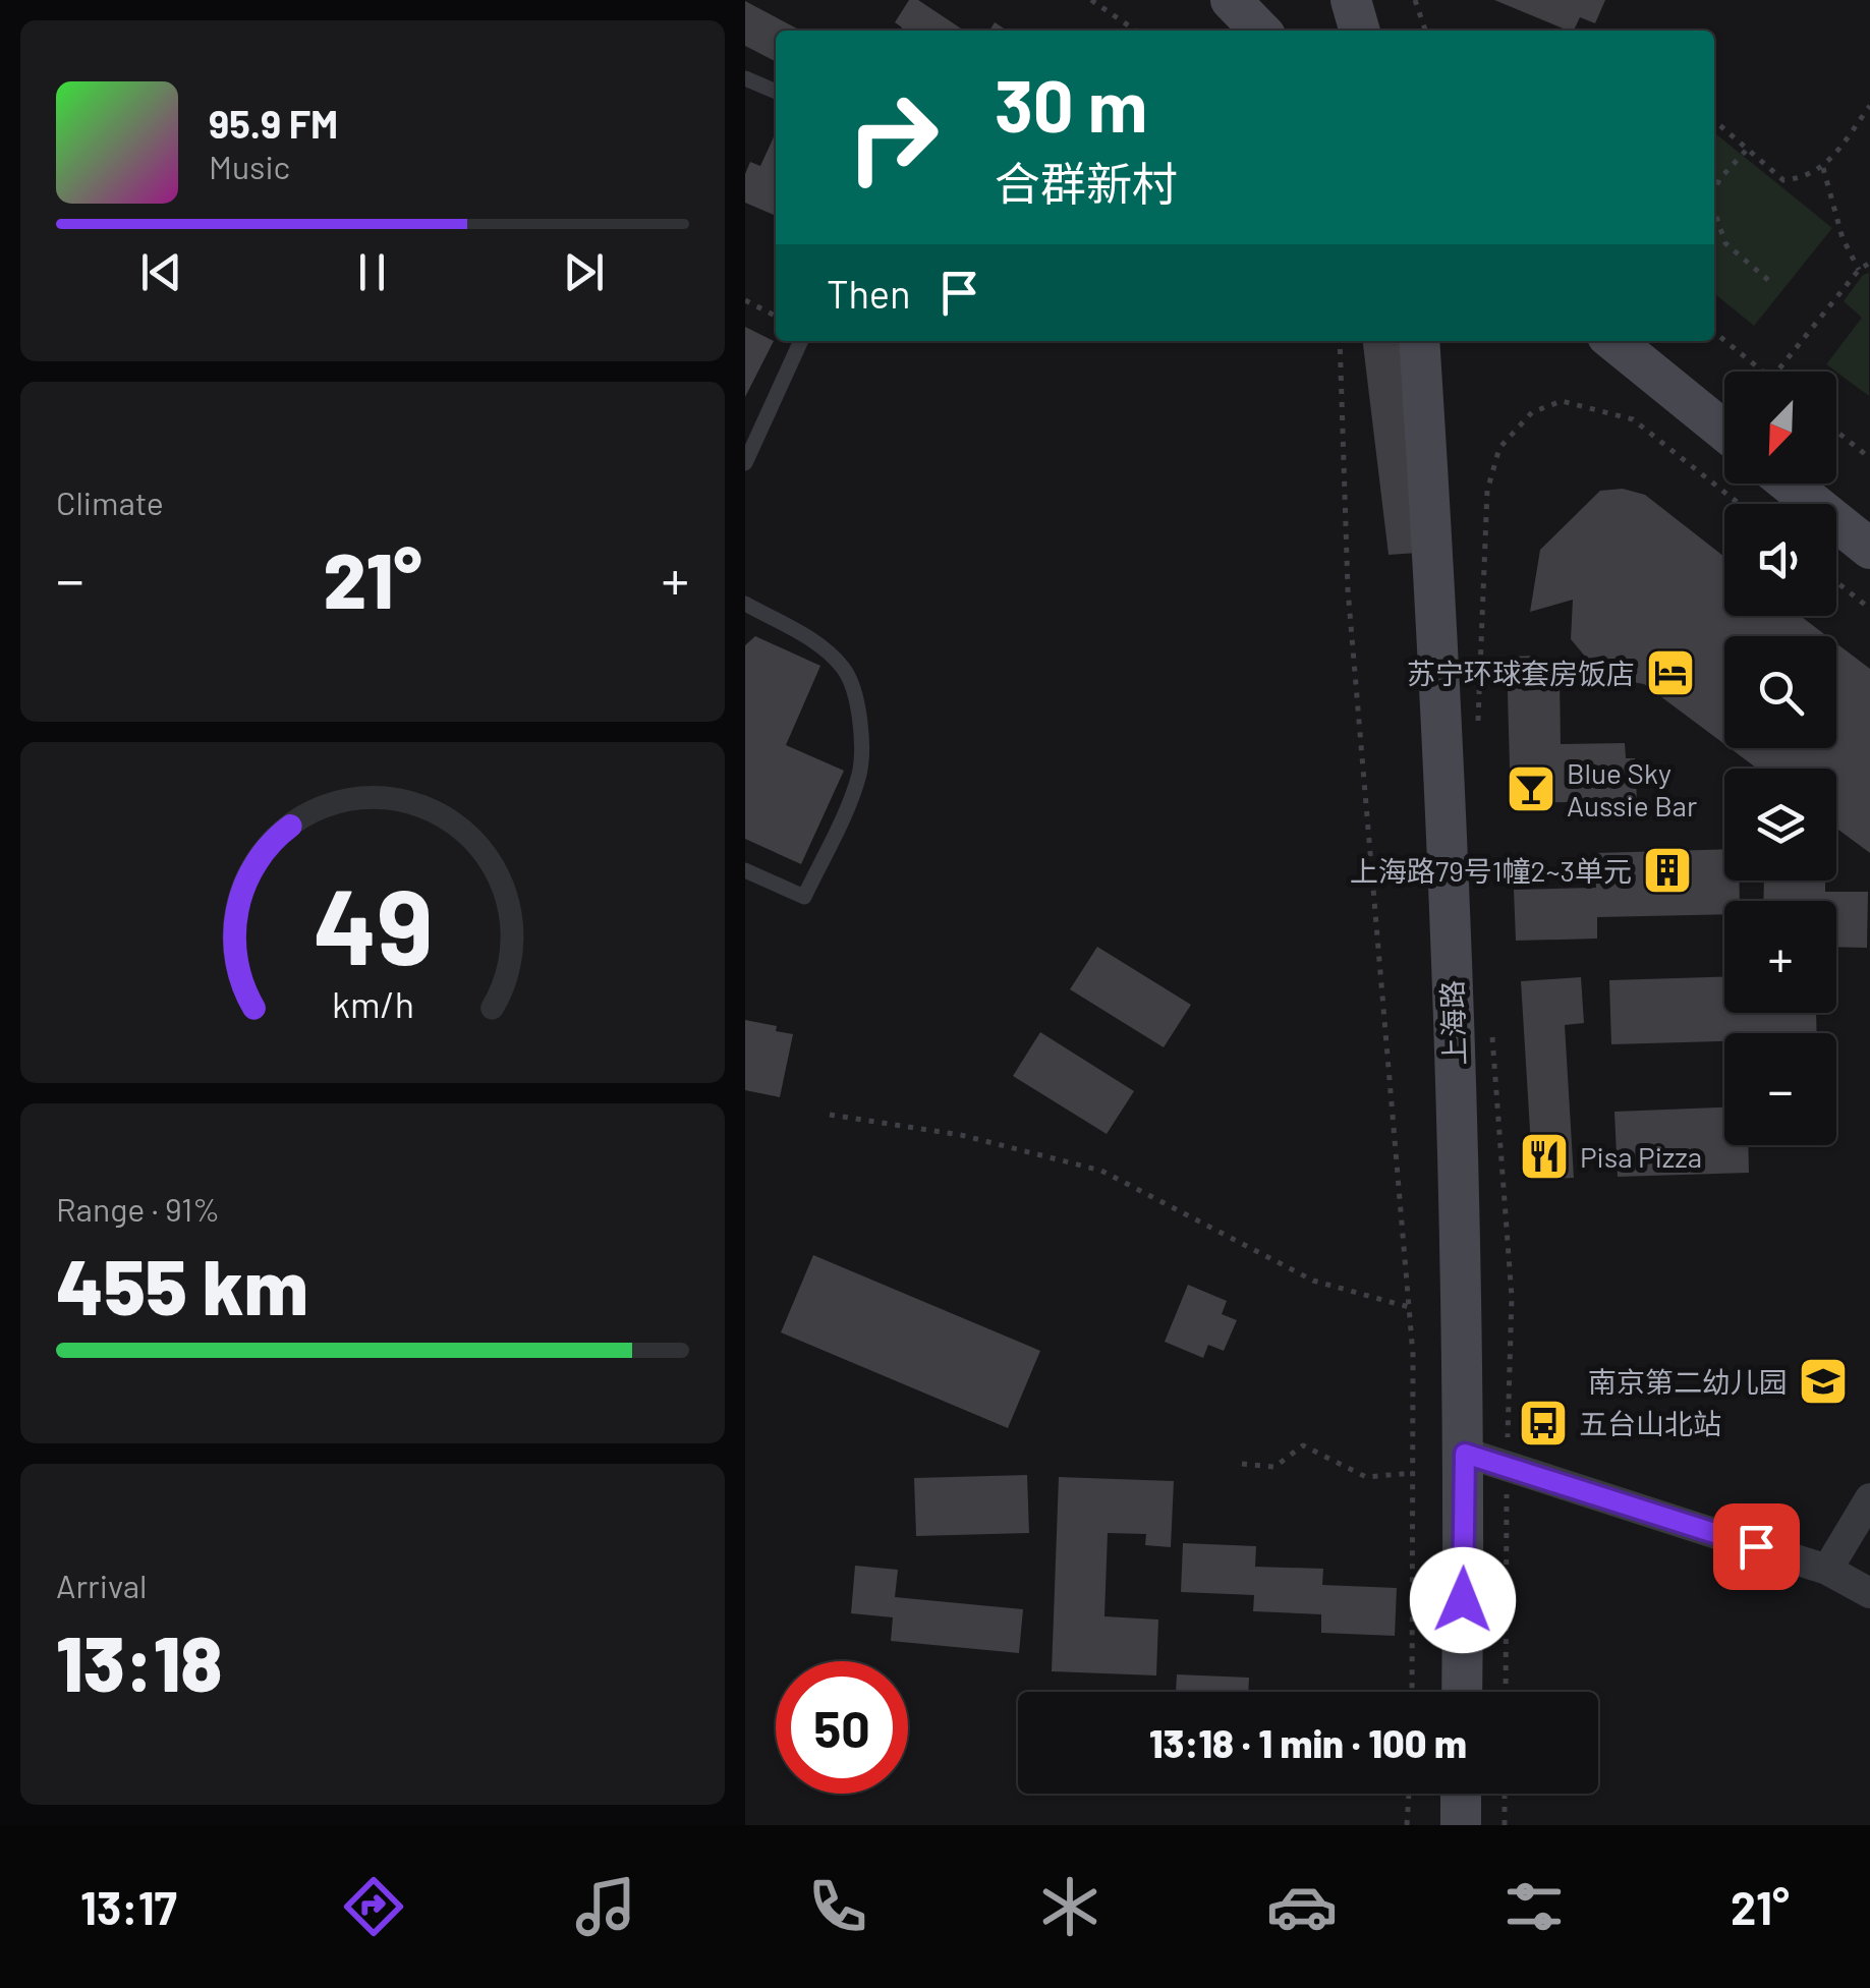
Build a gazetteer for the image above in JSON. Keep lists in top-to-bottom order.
{
  "streets": {
    "main road": ["上海路"]
  },
  "places": {
    "hotel": ["苏宁环球套房饭店"],
    "bar": ["Blue Sky Aussie Bar"],
    "building": ["上海路79号1幢2~3单元"],
    "restaurant": ["Pisa Pizza"],
    "school or university": ["南京第二幼儿园"],
    "bus stop": ["五台山北站"]
  },
  "north": "bottom left",
  "page": {
    "turn": ["30 m", "合群新村"],
    "song": ["95.9 FM", "Music"],
    "then": "Then",
    "map_buttons": ["+", "−"],
    "tile": [
      "Climate",
      ["Range · 91%", "455 km"],
      ["Arrival", "13:18"]
    ],
    "heat": ["−", "21°", "+"],
    "limit": "50",
    "trip": "13:18 · 1 min · 100 m",
    "tabs": ["13:17", "21°"],
    "gauge": ["49", "km/h"]
  }
}
